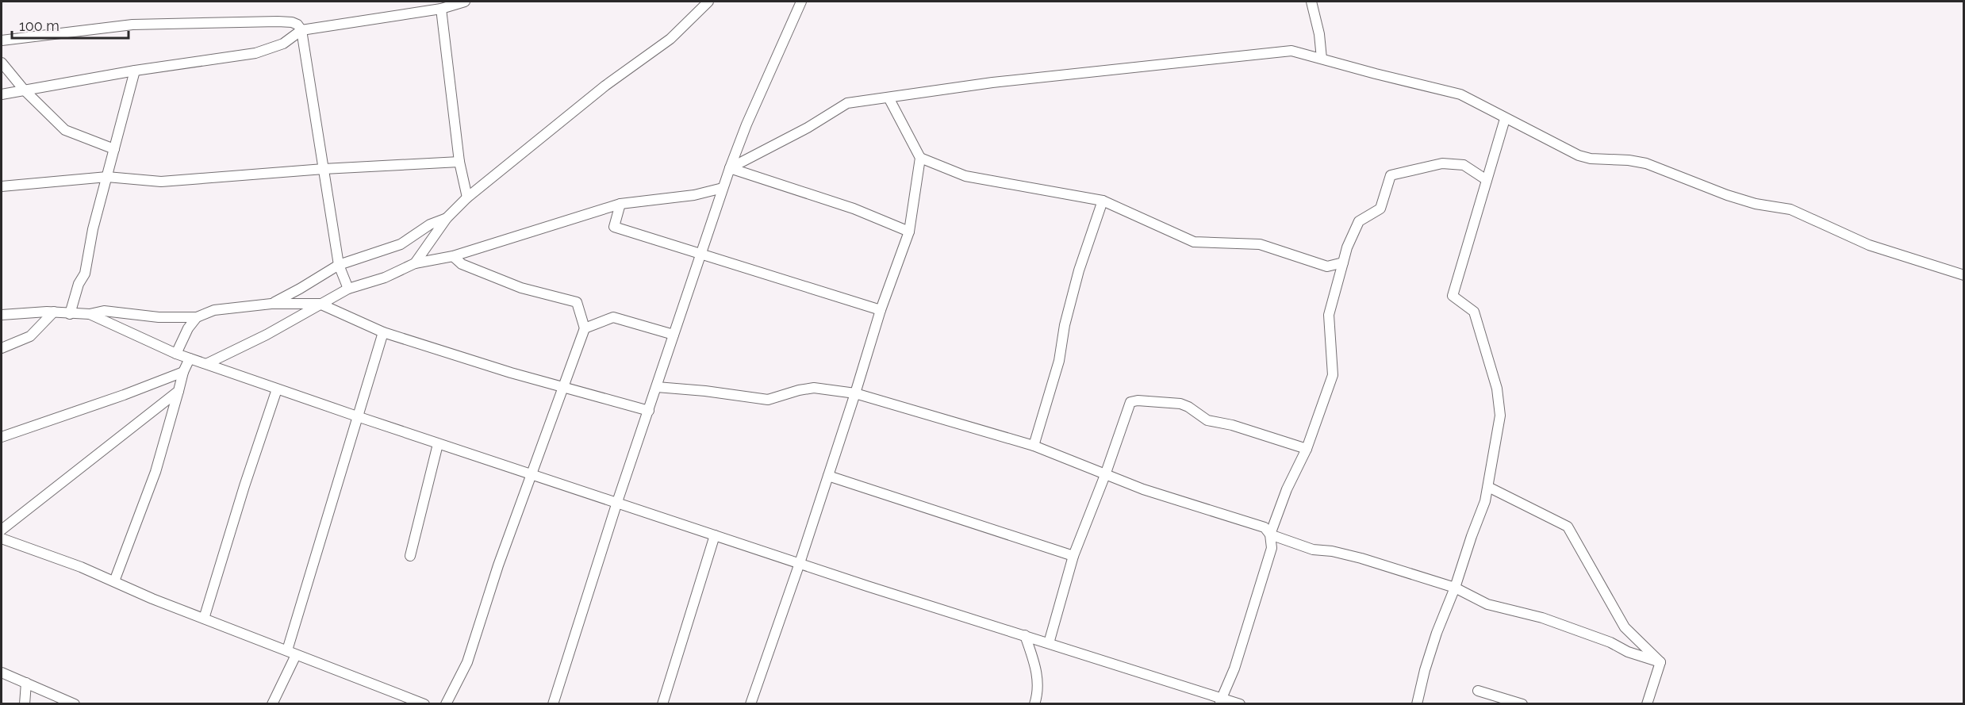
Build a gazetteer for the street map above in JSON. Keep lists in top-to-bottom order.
{
  "scale_bar": "100 m"
}
